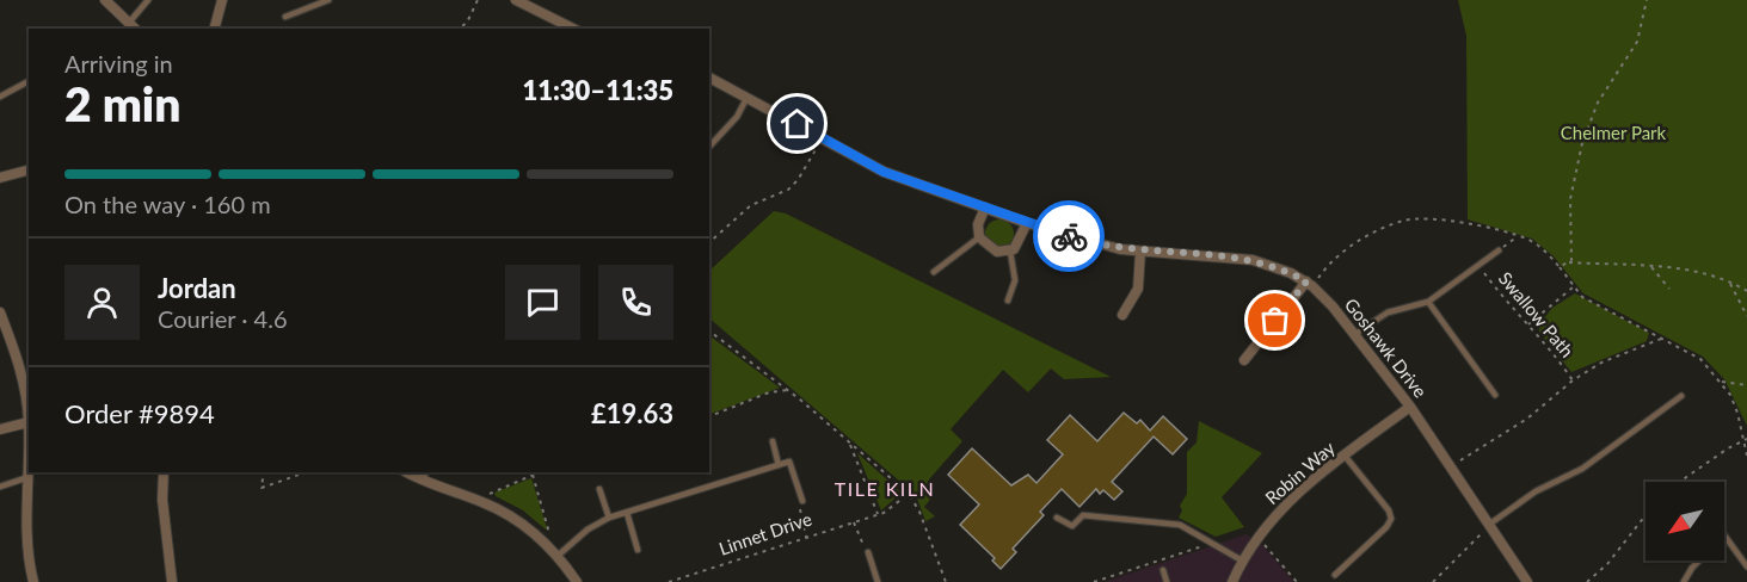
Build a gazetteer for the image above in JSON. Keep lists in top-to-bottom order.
{
  "streets": {
    "street": ["Goshawk Drive", "Robin Way"],
    "path": ["Swallow Path", "Linnet Drive"]
  },
  "crossings": [
    ["Swallow Path", "Goshawk Drive"],
    ["Goshawk Drive", "Robin Way"]
  ],
  "districts": ["TILE KILN"],
  "parks": ["Chelmer Park"],
  "north": "bottom left",
  "page": {
    "heading": ["2 min", "Arriving in", "11:30–11:35"],
    "panel": [
      "Jordan",
      "Courier · 4.6",
      "Order #9894",
      "£19.63"
    ],
    "bar": "On the way · 160 m"
  }
}
